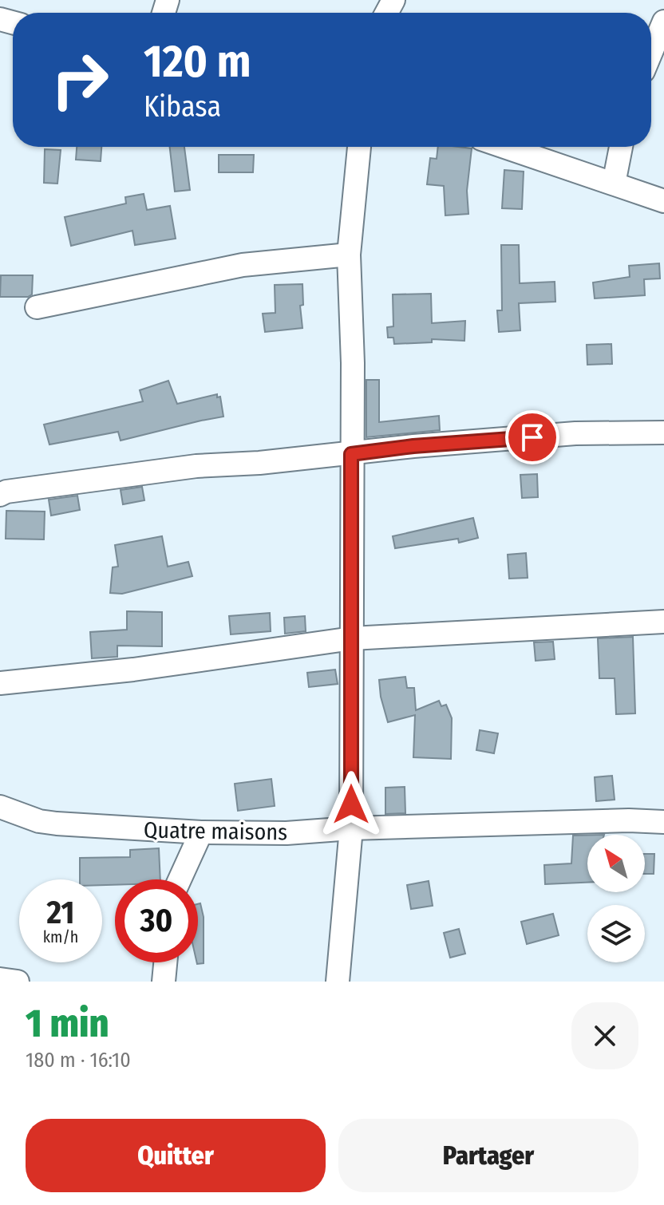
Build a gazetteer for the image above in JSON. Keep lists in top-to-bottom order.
{
  "streets": {
    "street": ["Quatre maisons"]
  },
  "north": "top left",
  "page": {
    "turn": ["120 m", "Kibasa"],
    "speed": "21 km/h",
    "limit": "30",
    "heading": ["1 min", "180 m · 16:10"],
    "buttons": ["Quitter", "Partager"]
  }
}
